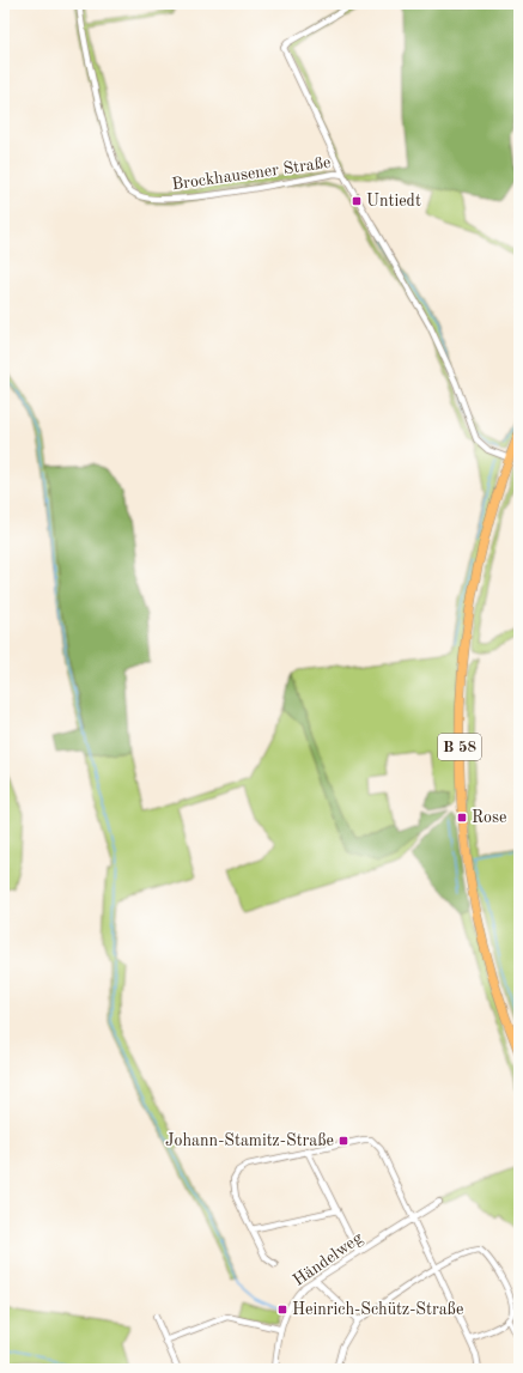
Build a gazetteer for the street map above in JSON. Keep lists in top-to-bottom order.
{
  "streets": {
    "main road": ["B 58"],
    "street": ["Brockhausener Straße", "Händelweg"]
  },
  "crossings": [
    ["Brockhausener Straße", "B 58"]
  ],
  "places": {
    "transit": [
      "Untiedt",
      "Rose",
      "Johann-Stamitz-Straße",
      "Heinrich-Schütz-Straße"
    ]
  }
}
